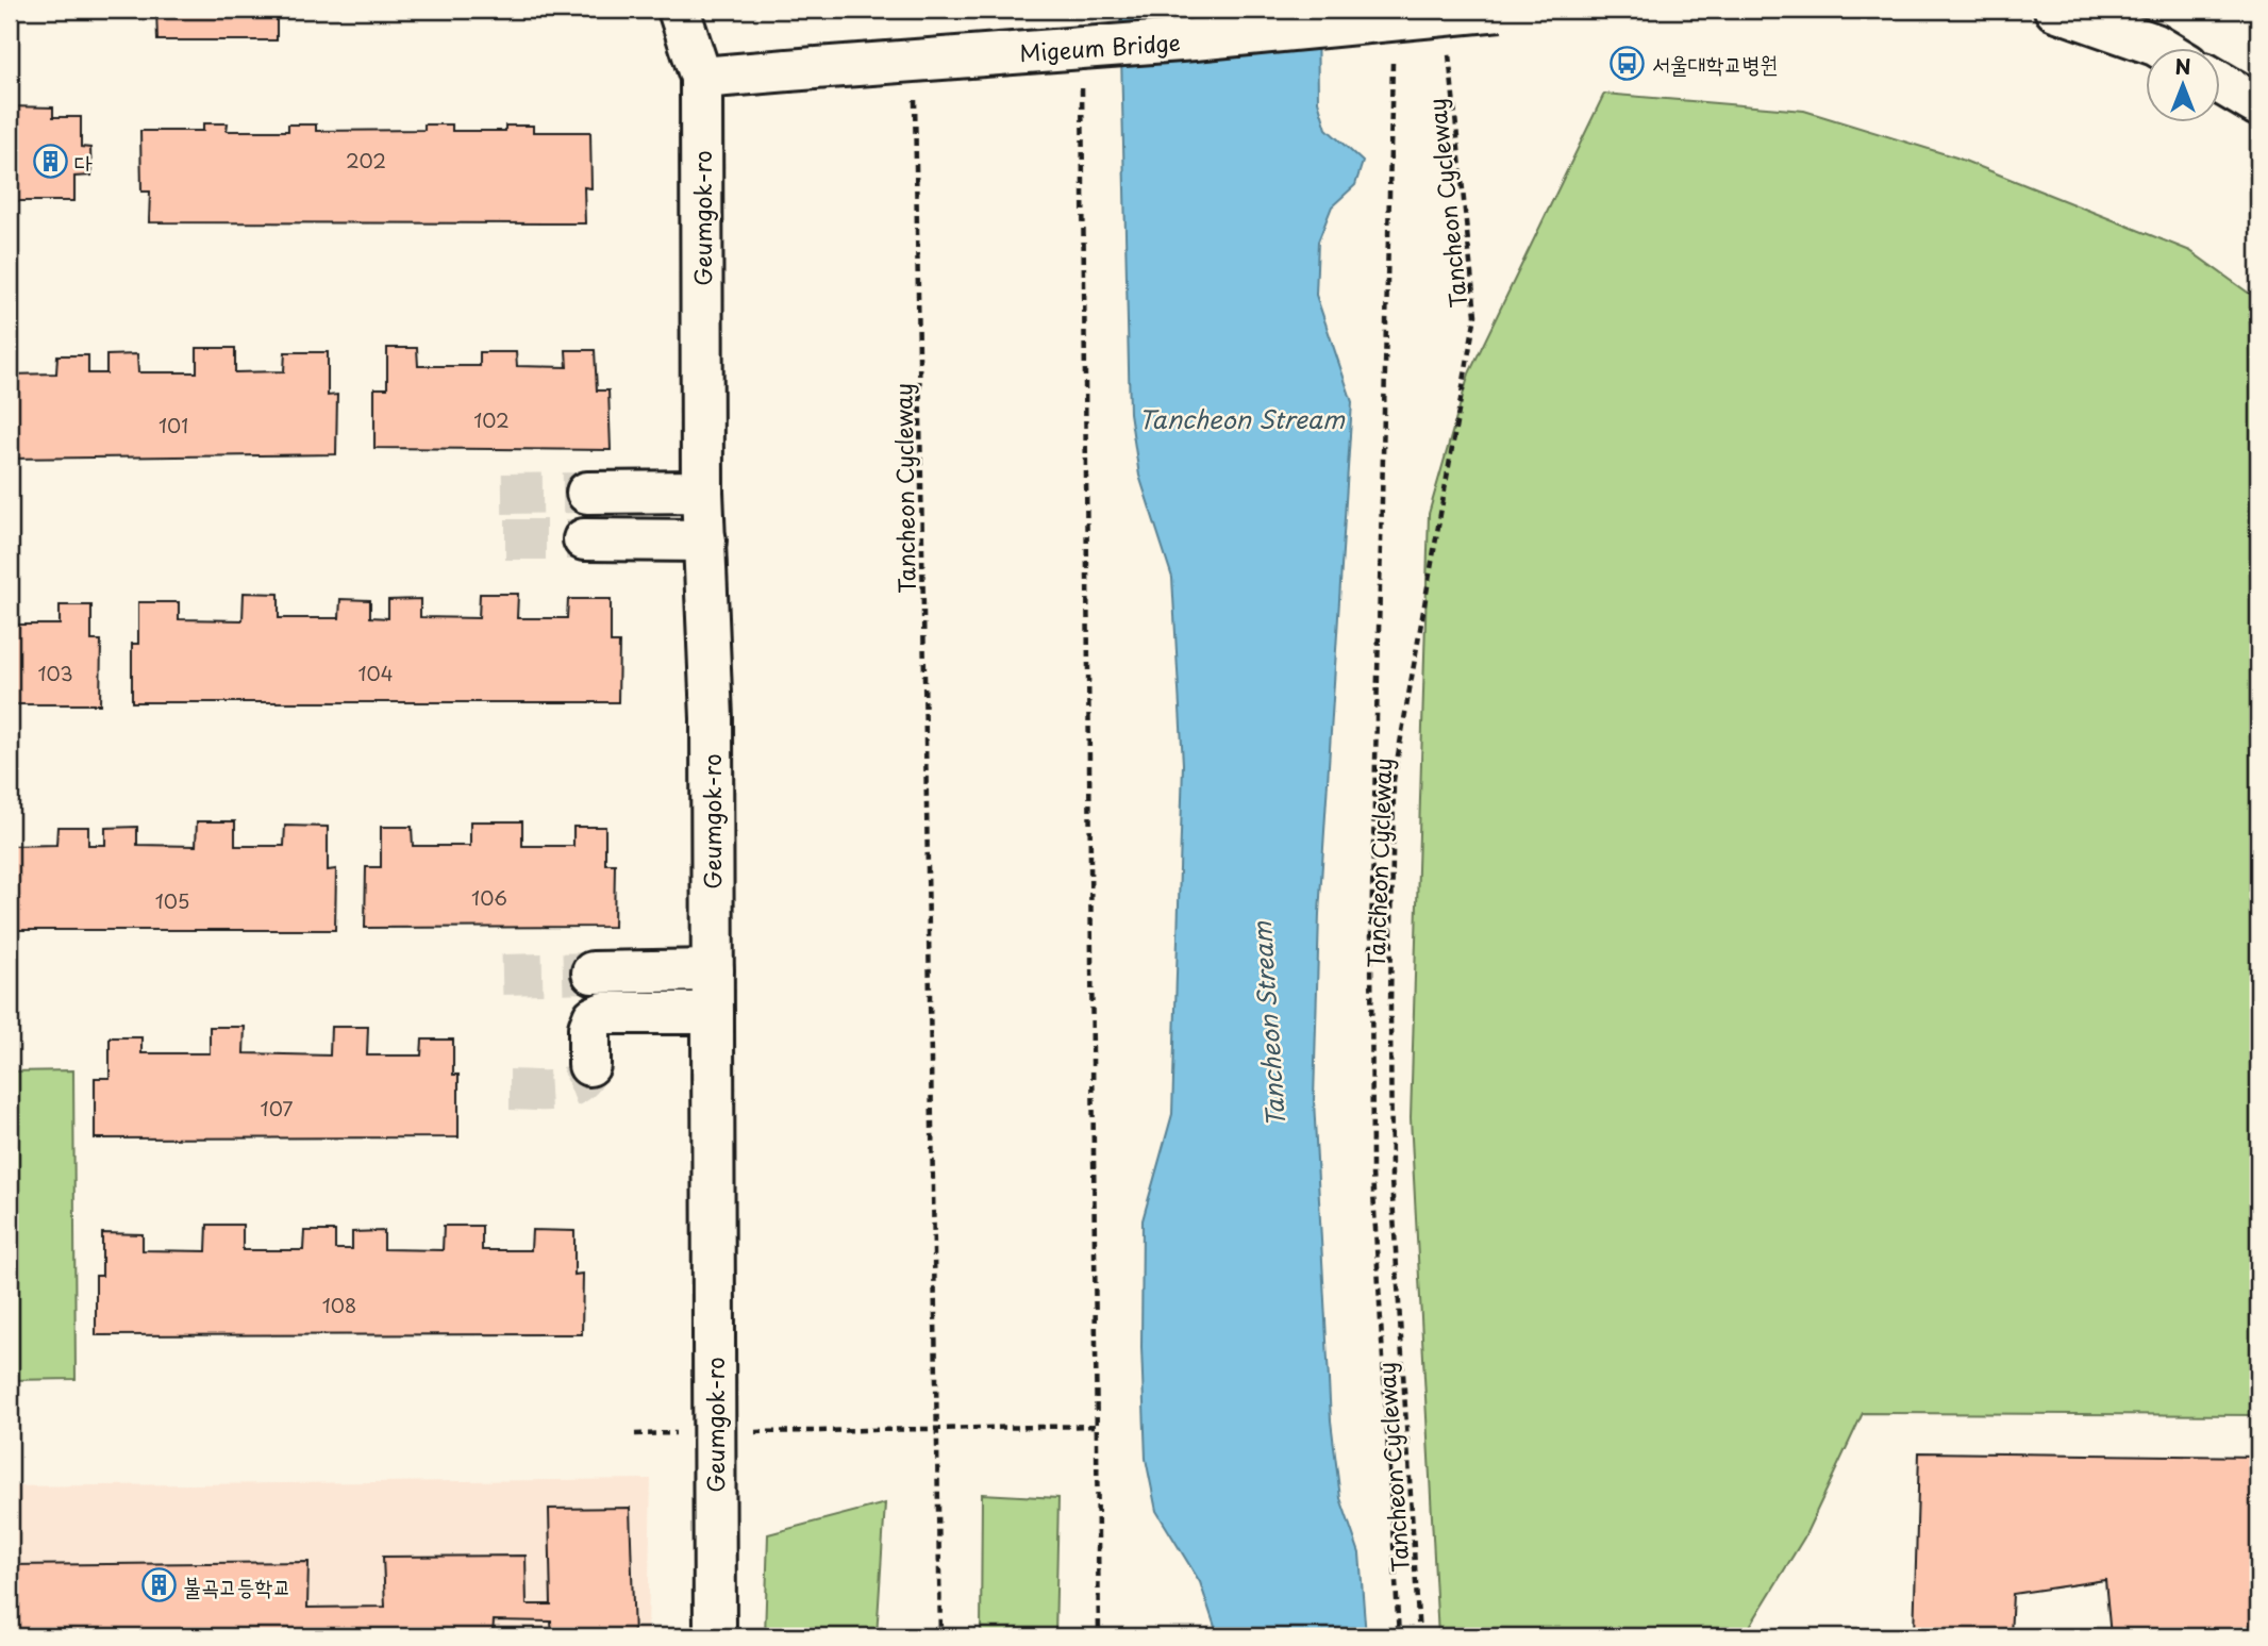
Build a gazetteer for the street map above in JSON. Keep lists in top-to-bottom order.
{
  "streets": {
    "main road": ["Migeum Bridge", "Geumgok-ro"],
    "path": ["Tancheon Cycleway"]
  },
  "crossings": [
    ["Migeum Bridge", "Geumgok-ro"]
  ],
  "water": ["Tancheon Stream"],
  "places": {
    "bus stop": ["서울대학교병원"],
    "building": ["다", "불곡고등학교"]
  },
  "house_numbers": [
    "202",
    "102",
    "101",
    "103",
    "104",
    "106",
    "105",
    "107",
    "108"
  ],
  "north": "top"
}
